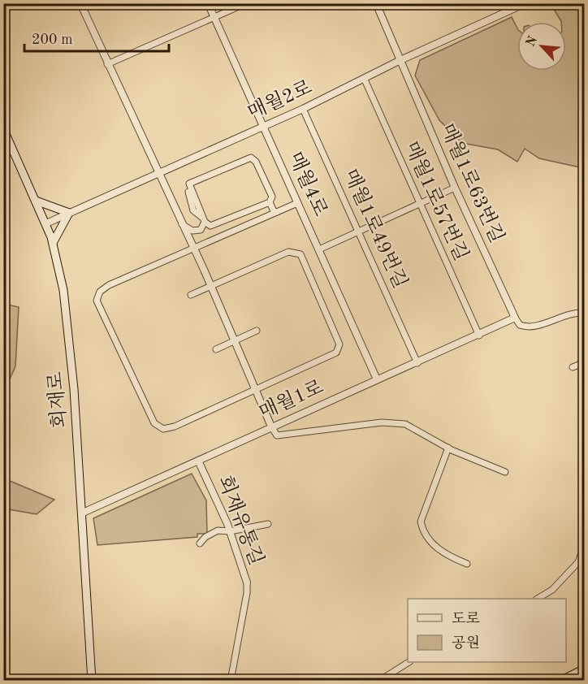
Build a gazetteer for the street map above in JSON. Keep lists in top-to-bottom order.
{
  "streets": {
    "main road": ["회재로"],
    "street": [
      "매월2로",
      "매월1로63번길",
      "매월4로",
      "매월1로57번길",
      "매월1로49번길",
      "매월1로",
      "회재유통길"
    ]
  },
  "crossings": [
    ["매월2로", "매월1로63번길"],
    ["매월2로", "매월4로"],
    ["매월2로", "매월1로57번길"],
    ["매월2로", "매월1로49번길"],
    ["매월2로", "회재로"],
    ["매월1로63번길", "매월1로"],
    ["매월4로", "매월1로"],
    ["매월1로57번길", "매월1로"],
    ["매월1로49번길", "매월1로"],
    ["회재로", "매월1로"],
    ["매월1로", "회재유통길"]
  ],
  "legend": ["도로", "공원"],
  "scale_bar": "200 m",
  "north": "top left"
}
